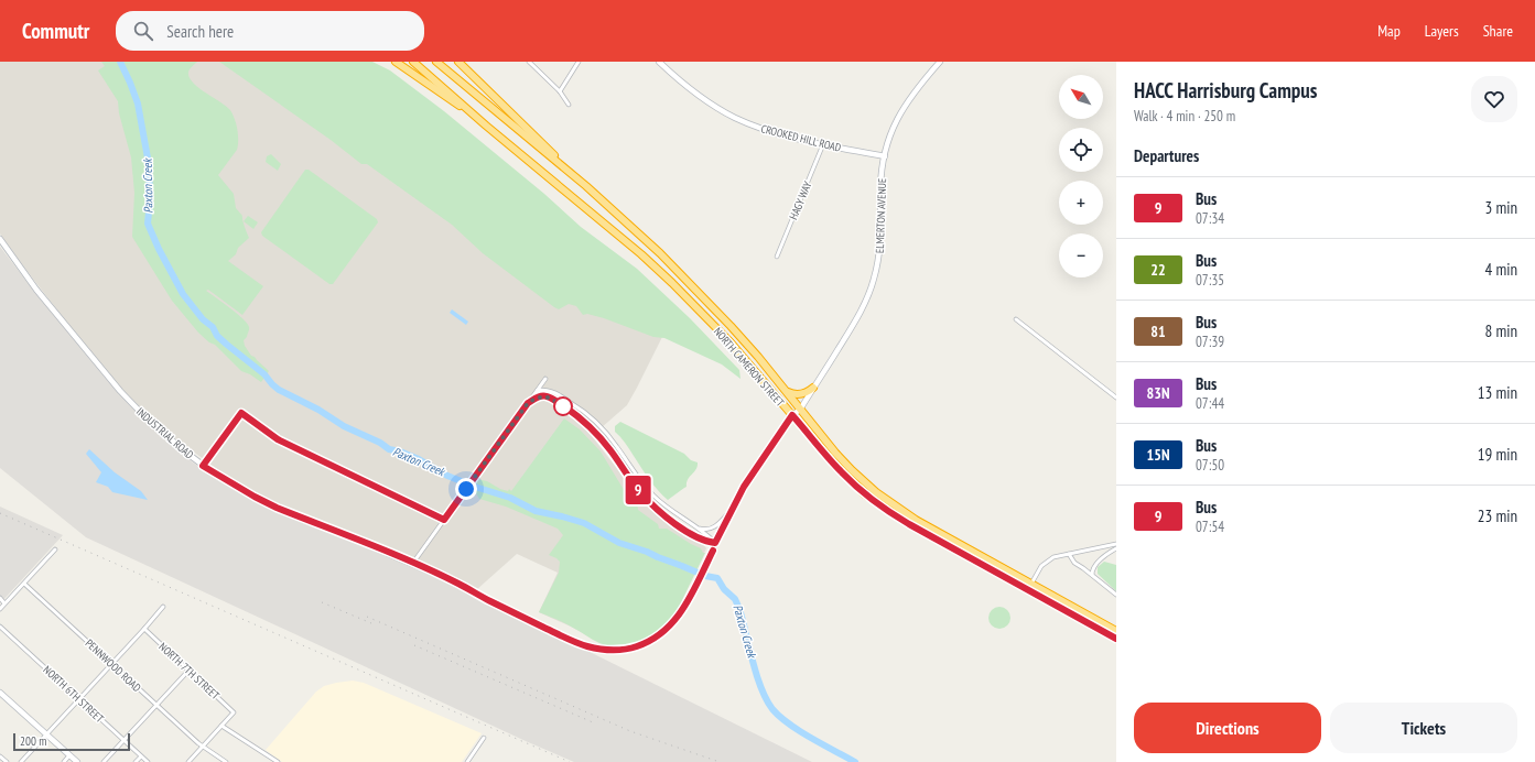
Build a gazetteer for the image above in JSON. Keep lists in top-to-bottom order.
{
  "streets": {
    "highway": ["NORTH CAMERON STREET"],
    "street": [
      "CROOKED HILL ROAD",
      "HAGY WAY",
      "ELMERTON AVENUE",
      "INDUSTRIAL ROAD",
      "PENNWOOD ROAD",
      "NORTH 7TH STREET",
      "NORTH 6TH STREET"
    ]
  },
  "crossings": [
    ["CROOKED HILL ROAD", "HAGY WAY"],
    ["CROOKED HILL ROAD", "ELMERTON AVENUE"],
    ["ELMERTON AVENUE", "NORTH CAMERON STREET"],
    ["ELMERTON AVENUE", "INDUSTRIAL ROAD"]
  ],
  "water": ["Paxton Creek"],
  "lines": ["bus line 9"],
  "scale_bar": "200 m",
  "north": "top left",
  "page": {
    "header": "Commutr",
    "search": "Search here",
    "nav": ["Map", "Layers", "Share"],
    "on_map": "9",
    "heading": [
      ["HACC Harrisburg Campus", "Walk · 4 min · 250 m"],
      "Departures"
    ],
    "map_buttons": ["+", "−"],
    "list": [
      {
        "mark": "9",
        "name": "Bus",
        "note": "07:34",
        "value": "3 min"
      },
      {
        "mark": "22",
        "name": "Bus",
        "note": "07:35",
        "value": "4 min"
      },
      {
        "mark": "81",
        "name": "Bus",
        "note": "07:39",
        "value": "8 min"
      },
      {
        "mark": "83N",
        "name": "Bus",
        "note": "07:44",
        "value": "13 min"
      },
      {
        "mark": "15N",
        "name": "Bus",
        "note": "07:50",
        "value": "19 min"
      },
      {
        "mark": "9",
        "name": "Bus",
        "note": "07:54",
        "value": "23 min"
      }
    ],
    "buttons": ["Directions", "Tickets"],
    "scale": "200 m"
  }
}
